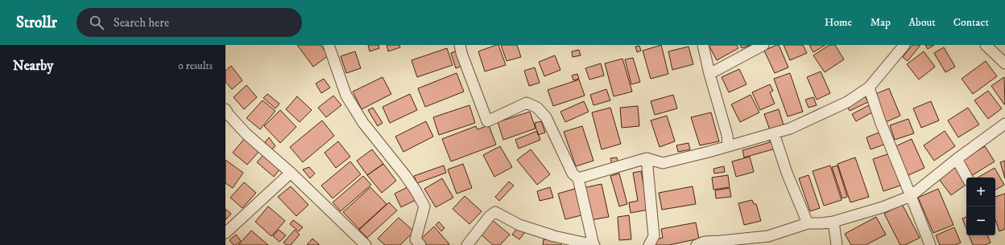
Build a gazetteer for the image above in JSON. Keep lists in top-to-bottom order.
{
  "page": {
    "header": "Strollr",
    "search": "Search here",
    "nav": [
      "Home",
      "Map",
      "About",
      "Contact"
    ],
    "heading": ["Nearby", "0 results"],
    "map_buttons": ["+", "−"]
  }
}
